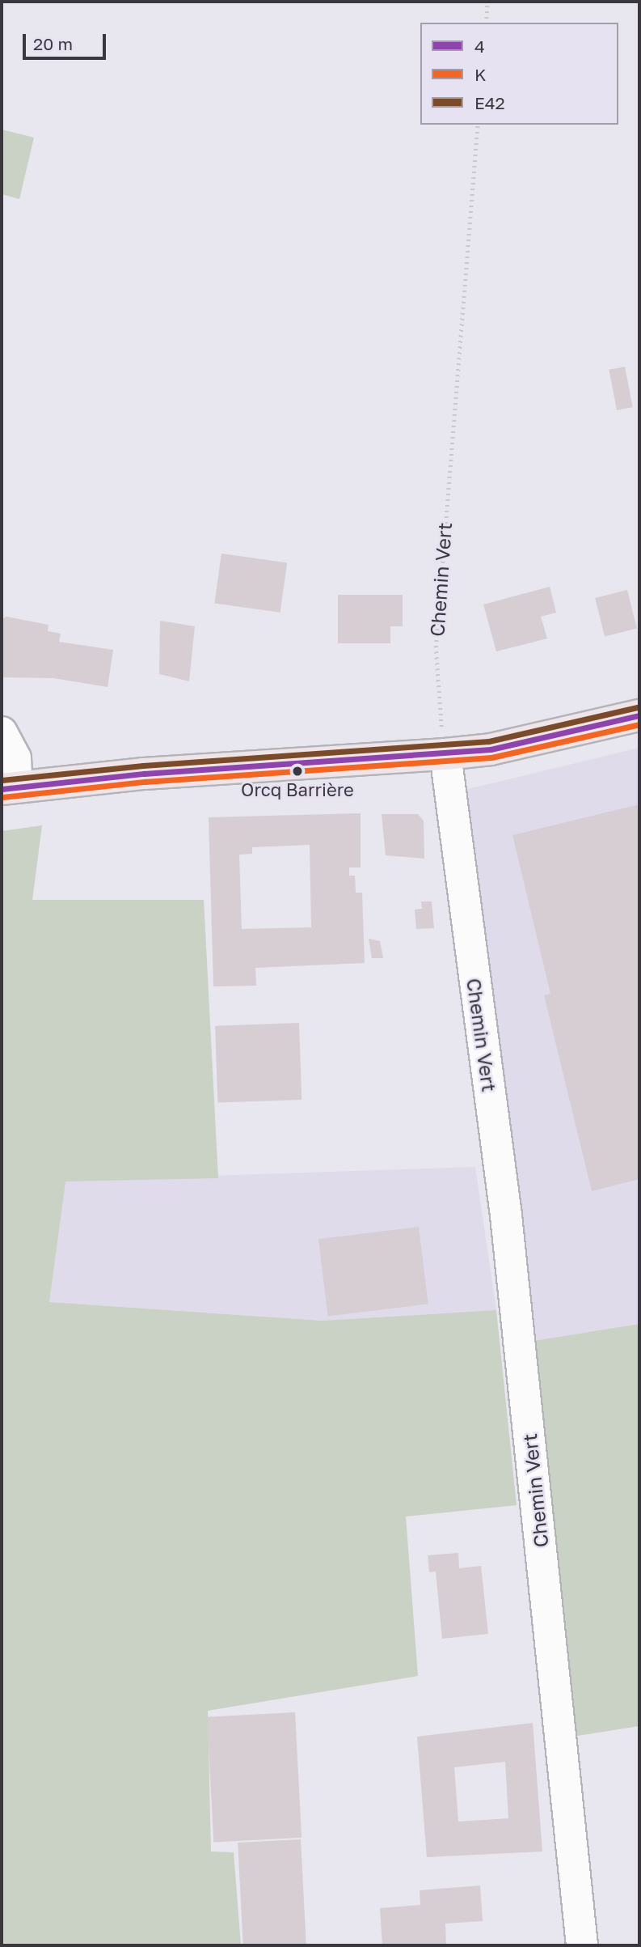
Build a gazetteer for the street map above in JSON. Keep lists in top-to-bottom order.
{
  "streets": {
    "street": ["Chemin Vert"]
  },
  "places": ["Orcq Barrière"],
  "lines": ["transit line E42", "transit line 4", "transit line K"],
  "legend": ["4", "K", "E42"],
  "scale_bar": "20 m"
}
